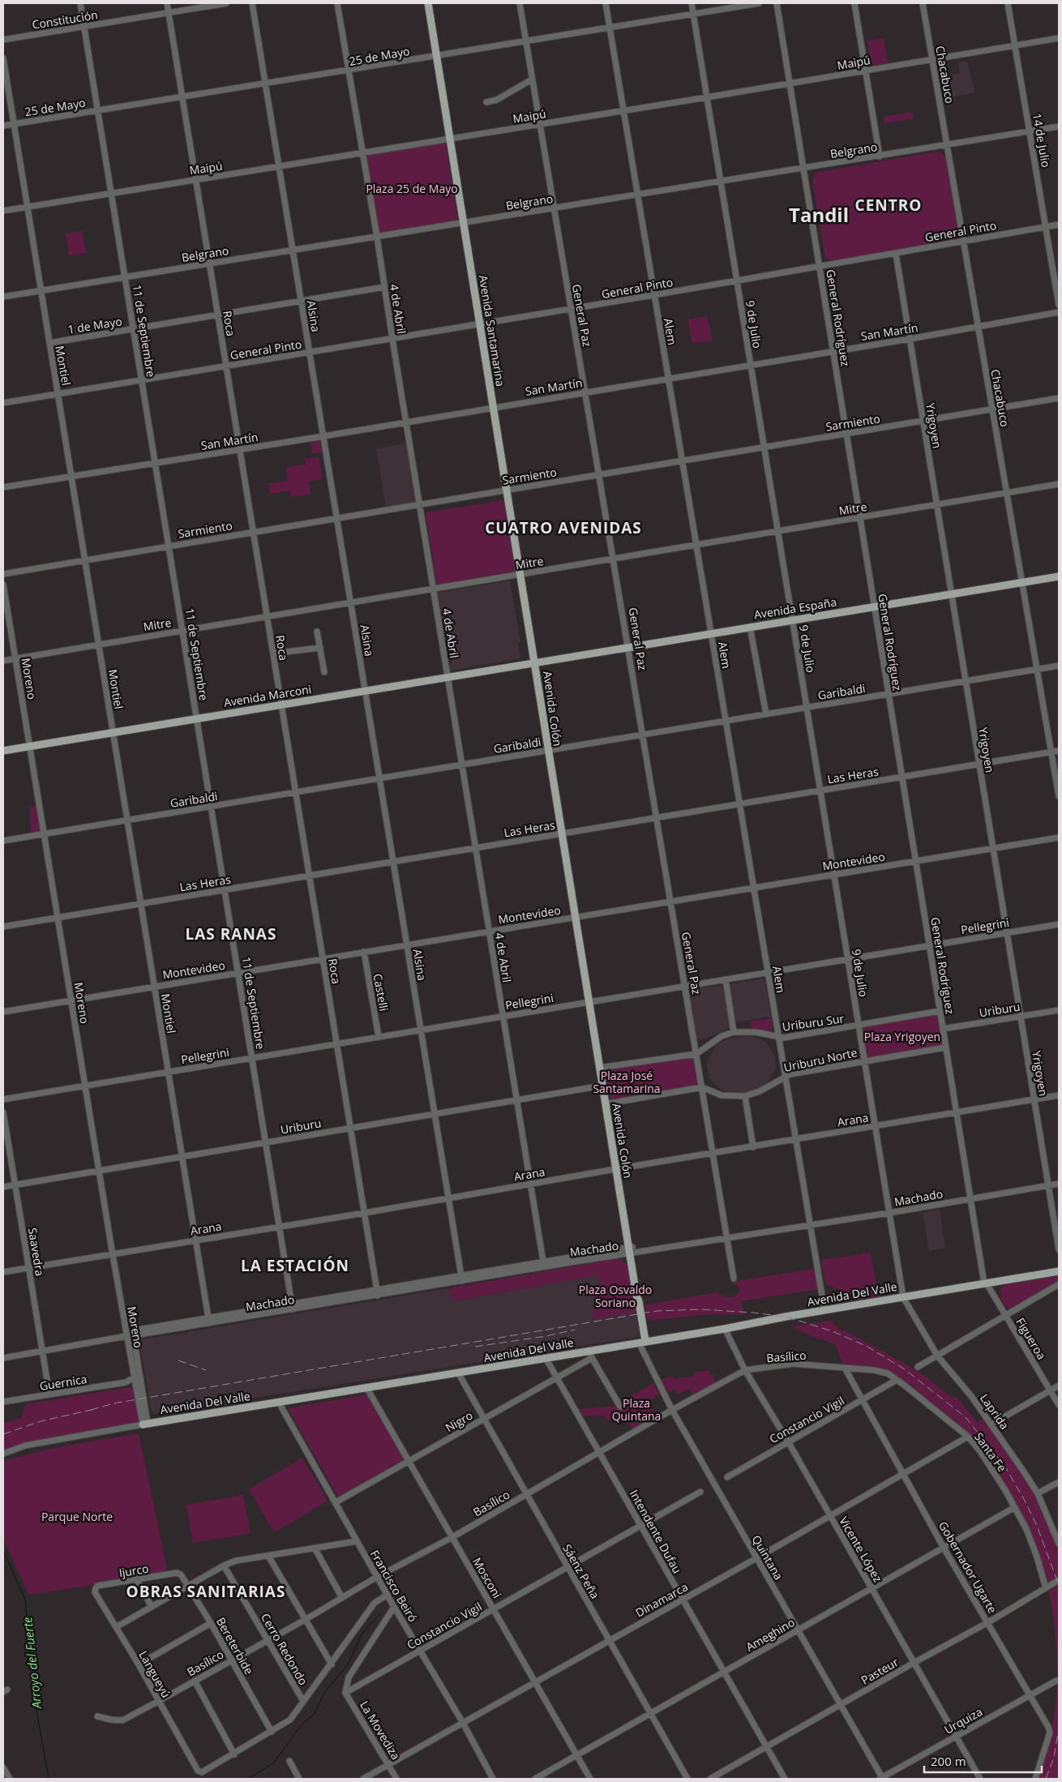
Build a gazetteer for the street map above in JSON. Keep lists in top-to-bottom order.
{
  "streets": {
    "main road": [
      "Avenida Santamarina",
      "Avenida España",
      "Avenida Marconi",
      "Avenida Colón",
      "Avenida Del Valle"
    ],
    "street": [
      "Constitución",
      "25 de Mayo",
      "Maipú",
      "Chacabuco",
      "14 de Julio",
      "Belgrano",
      "General Pinto",
      "4 de Abril",
      "General Paz",
      "Alsina",
      "General Rodríguez",
      "Roca",
      "9 de Julio",
      "1 de Mayo",
      "11 de Septiembre",
      "Alem",
      "San Martín",
      "Montiel",
      "Sarmiento",
      "Yrigoyen",
      "Mitre",
      "Moreno",
      "Garibaldi",
      "Las Heras",
      "Montevideo",
      "Pellegrini",
      "Castelli",
      "Uriburu",
      "Uriburu Sur",
      "Uriburu Norte",
      "Arana",
      "Machado",
      "Saavedra",
      "Figueroa",
      "Basílico",
      "Guernica",
      "Laprida",
      "Constancio Vigil",
      "Nigro",
      "Santa Fe",
      "Intendente Dufau",
      "Vicente López",
      "Quintana",
      "Gobernador Ugarte",
      "Ijurco",
      "Sáenz Peña",
      "Mosconi",
      "Francisco Beiró",
      "Dinamarca",
      "Ameghino",
      "Bereterbide",
      "Cerro Redondo",
      "Pasteur",
      "Langueyú",
      "Urquiza",
      "La Movediza"
    ]
  },
  "crossings": [
    ["Constitución", "Roca"],
    ["Constitución", "11 de Septiembre"],
    ["25 de Mayo", "4 de Abril"],
    ["25 de Mayo", "General Paz"],
    ["25 de Mayo", "Alsina"],
    ["25 de Mayo", "Roca"],
    ["25 de Mayo", "9 de Julio"],
    ["25 de Mayo", "11 de Septiembre"],
    ["25 de Mayo", "Avenida Santamarina"],
    ["25 de Mayo", "Alem"],
    ["25 de Mayo", "Montiel"],
    ["Maipú", "Chacabuco"],
    ["Maipú", "14 de Julio"],
    ["Maipú", "4 de Abril"],
    ["Maipú", "General Paz"],
    ["Maipú", "Alsina"],
    ["Maipú", "General Rodríguez"],
    ["Maipú", "Roca"],
    ["Maipú", "9 de Julio"],
    ["Maipú", "11 de Septiembre"],
    ["Maipú", "Avenida Santamarina"],
    ["Maipú", "Alem"],
    ["Maipú", "Montiel"],
    ["Chacabuco", "Belgrano"],
    ["Chacabuco", "General Pinto"],
    ["Chacabuco", "San Martín"],
    ["Chacabuco", "Sarmiento"],
    ["Chacabuco", "Mitre"],
    ["Chacabuco", "Avenida España"],
    ["Chacabuco", "Garibaldi"],
    ["Chacabuco", "Las Heras"],
    ["14 de Julio", "Belgrano"],
    ["14 de Julio", "General Pinto"],
    ["Belgrano", "4 de Abril"],
    ["Belgrano", "General Paz"],
    ["Belgrano", "Alsina"],
    ["Belgrano", "General Rodríguez"],
    ["Belgrano", "Roca"],
    ["Belgrano", "9 de Julio"],
    ["Belgrano", "11 de Septiembre"],
    ["Belgrano", "Avenida Santamarina"],
    ["Belgrano", "Alem"],
    ["Belgrano", "Montiel"],
    ["General Pinto", "4 de Abril"],
    ["General Pinto", "General Paz"],
    ["General Pinto", "Alsina"],
    ["General Pinto", "General Rodríguez"],
    ["General Pinto", "Roca"],
    ["General Pinto", "9 de Julio"],
    ["General Pinto", "11 de Septiembre"],
    ["General Pinto", "Avenida Santamarina"],
    ["General Pinto", "Alem"],
    ["General Pinto", "Montiel"],
    ["General Pinto", "Yrigoyen"],
    ["4 de Abril", "1 de Mayo"],
    ["4 de Abril", "San Martín"],
    ["4 de Abril", "Sarmiento"],
    ["4 de Abril", "Mitre"],
    ["4 de Abril", "Garibaldi"],
    ["4 de Abril", "Avenida Marconi"],
    ["4 de Abril", "Las Heras"],
    ["4 de Abril", "Montevideo"],
    ["4 de Abril", "Pellegrini"],
    ["4 de Abril", "Uriburu"],
    ["4 de Abril", "Arana"],
    ["4 de Abril", "Machado"],
    ["General Paz", "Alem"],
    ["General Paz", "San Martín"],
    ["General Paz", "Sarmiento"],
    ["General Paz", "Mitre"],
    ["General Paz", "Avenida España"],
    ["General Paz", "Garibaldi"],
    ["General Paz", "Las Heras"],
    ["General Paz", "Montevideo"],
    ["General Paz", "Pellegrini"],
    ["General Paz", "Uriburu Sur"],
    ["General Paz", "Uriburu Norte"],
    ["General Paz", "Arana"],
    ["General Paz", "Machado"],
    ["Alsina", "1 de Mayo"],
    ["Alsina", "San Martín"],
    ["Alsina", "Sarmiento"],
    ["Alsina", "Mitre"],
    ["Alsina", "Garibaldi"],
    ["Alsina", "Avenida Marconi"],
    ["Alsina", "Las Heras"],
    ["Alsina", "Montevideo"],
    ["Alsina", "Pellegrini"],
    ["Alsina", "Uriburu"],
    ["Alsina", "Arana"],
    ["Alsina", "Machado"],
    ["General Rodríguez", "San Martín"],
    ["General Rodríguez", "Sarmiento"],
    ["General Rodríguez", "Mitre"],
    ["General Rodríguez", "Avenida España"],
    ["General Rodríguez", "Garibaldi"],
    ["General Rodríguez", "Las Heras"],
    ["General Rodríguez", "Montevideo"],
    ["General Rodríguez", "Pellegrini"],
    ["General Rodríguez", "Uriburu"],
    ["General Rodríguez", "Uriburu Sur"],
    ["General Rodríguez", "Uriburu Norte"],
    ["General Rodríguez", "Arana"],
    ["General Rodríguez", "Machado"],
    ["General Rodríguez", "Avenida Del Valle"],
    ["General Rodríguez", "Figueroa"],
    ["Roca", "1 de Mayo"],
    ["Roca", "San Martín"],
    ["Roca", "Sarmiento"],
    ["Roca", "Mitre"],
    ["Roca", "Garibaldi"],
    ["Roca", "Avenida Marconi"],
    ["Roca", "Las Heras"],
    ["Roca", "Montevideo"],
    ["Roca", "Pellegrini"],
    ["Roca", "Uriburu"],
    ["Roca", "Arana"],
    ["Roca", "Machado"],
    ["9 de Julio", "San Martín"],
    ["9 de Julio", "Sarmiento"],
    ["9 de Julio", "Mitre"],
    ["9 de Julio", "Avenida España"],
    ["9 de Julio", "Garibaldi"],
    ["9 de Julio", "Las Heras"],
    ["9 de Julio", "Montevideo"],
    ["9 de Julio", "Pellegrini"],
    ["9 de Julio", "Uriburu Sur"],
    ["9 de Julio", "Uriburu Norte"],
    ["9 de Julio", "Arana"],
    ["9 de Julio", "Machado"],
    ["9 de Julio", "Avenida Del Valle"],
    ["9 de Julio", "Laprida"],
    ["1 de Mayo", "11 de Septiembre"],
    ["1 de Mayo", "Montiel"],
    ["11 de Septiembre", "San Martín"],
    ["11 de Septiembre", "Sarmiento"],
    ["11 de Septiembre", "Mitre"],
    ["11 de Septiembre", "Garibaldi"],
    ["11 de Septiembre", "Avenida Marconi"],
    ["11 de Septiembre", "Las Heras"],
    ["11 de Septiembre", "Montevideo"],
    ["11 de Septiembre", "Pellegrini"],
    ["11 de Septiembre", "Uriburu"],
    ["11 de Septiembre", "Arana"],
    ["11 de Septiembre", "Machado"],
    ["Avenida Santamarina", "San Martín"],
    ["Avenida Santamarina", "Sarmiento"],
    ["Avenida Santamarina", "Mitre"],
    ["Avenida Santamarina", "Avenida España"],
    ["Avenida Santamarina", "Avenida Marconi"],
    ["Avenida Santamarina", "Avenida Colón"],
    ["Alem", "San Martín"],
    ["Alem", "Sarmiento"],
    ["Alem", "Mitre"],
    ["Alem", "Avenida España"],
    ["Alem", "Garibaldi"],
    ["Alem", "Las Heras"],
    ["Alem", "Montevideo"],
    ["Alem", "Pellegrini"],
    ["Alem", "Uriburu Sur"],
    ["Alem", "Uriburu Norte"],
    ["Alem", "Arana"],
    ["Alem", "Machado"],
    ["Alem", "Avenida Del Valle"],
    ["San Martín", "Montiel"],
    ["San Martín", "Yrigoyen"],
    ["Montiel", "Sarmiento"],
    ["Montiel", "Mitre"],
    ["Montiel", "Garibaldi"],
    ["Montiel", "Avenida Marconi"],
    ["Montiel", "Las Heras"],
    ["Montiel", "Montevideo"],
    ["Montiel", "Pellegrini"],
    ["Montiel", "Uriburu"],
    ["Montiel", "Arana"],
    ["Montiel", "Machado"],
    ["Sarmiento", "Yrigoyen"],
    ["Yrigoyen", "Mitre"],
    ["Yrigoyen", "Avenida España"],
    ["Yrigoyen", "Garibaldi"],
    ["Yrigoyen", "Las Heras"],
    ["Yrigoyen", "Montevideo"],
    ["Yrigoyen", "Pellegrini"],
    ["Yrigoyen", "Uriburu"],
    ["Yrigoyen", "Arana"],
    ["Yrigoyen", "Machado"],
    ["Mitre", "Moreno"],
    ["Avenida España", "Avenida Marconi"],
    ["Avenida España", "Avenida Colón"],
    ["Moreno", "Garibaldi"],
    ["Moreno", "Avenida Marconi"],
    ["Moreno", "Las Heras"],
    ["Moreno", "Montevideo"],
    ["Moreno", "Pellegrini"],
    ["Moreno", "Uriburu"],
    ["Moreno", "Arana"],
    ["Moreno", "Machado"],
    ["Moreno", "Avenida Del Valle"],
    ["Moreno", "Guernica"],
    ["Garibaldi", "Avenida Colón"],
    ["Avenida Marconi", "Avenida Colón"],
    ["Avenida Colón", "Las Heras"],
    ["Avenida Colón", "Montevideo"],
    ["Avenida Colón", "Pellegrini"],
    ["Avenida Colón", "Uriburu"],
    ["Avenida Colón", "Uriburu Sur"],
    ["Avenida Colón", "Arana"],
    ["Avenida Colón", "Machado"],
    ["Avenida Colón", "Avenida Del Valle"],
    ["Avenida Colón", "Quintana"],
    ["Montevideo", "Castelli"],
    ["Pellegrini", "Castelli"],
    ["Uriburu", "Saavedra"],
    ["Uriburu Sur", "Uriburu Norte"],
    ["Arana", "Saavedra"],
    ["Machado", "Saavedra"],
    ["Saavedra", "Guernica"],
    ["Avenida Del Valle", "Figueroa"],
    ["Avenida Del Valle", "Laprida"],
    ["Avenida Del Valle", "Nigro"],
    ["Avenida Del Valle", "Intendente Dufau"],
    ["Avenida Del Valle", "Vicente López"],
    ["Avenida Del Valle", "Quintana"],
    ["Avenida Del Valle", "Sáenz Peña"],
    ["Avenida Del Valle", "Mosconi"],
    ["Avenida Del Valle", "Francisco Beiró"],
    ["Basílico", "Santa Fe"],
    ["Basílico", "Intendente Dufau"],
    ["Basílico", "Vicente López"],
    ["Basílico", "Quintana"],
    ["Basílico", "Gobernador Ugarte"],
    ["Basílico", "Sáenz Peña"],
    ["Basílico", "Mosconi"],
    ["Basílico", "Francisco Beiró"],
    ["Basílico", "Bereterbide"],
    ["Basílico", "Cerro Redondo"],
    ["Basílico", "Langueyú"],
    ["Constancio Vigil", "Santa Fe"],
    ["Constancio Vigil", "Intendente Dufau"],
    ["Constancio Vigil", "Vicente López"],
    ["Constancio Vigil", "Gobernador Ugarte"],
    ["Constancio Vigil", "Sáenz Peña"],
    ["Constancio Vigil", "Mosconi"],
    ["Constancio Vigil", "Francisco Beiró"],
    ["Constancio Vigil", "La Movediza"],
    ["Nigro", "Intendente Dufau"],
    ["Nigro", "Sáenz Peña"],
    ["Nigro", "Mosconi"],
    ["Nigro", "Francisco Beiró"],
    ["Santa Fe", "Gobernador Ugarte"],
    ["Santa Fe", "Dinamarca"],
    ["Santa Fe", "Ameghino"],
    ["Santa Fe", "Pasteur"],
    ["Intendente Dufau", "Dinamarca"],
    ["Intendente Dufau", "Ameghino"],
    ["Intendente Dufau", "Pasteur"],
    ["Vicente López", "Dinamarca"],
    ["Vicente López", "Ameghino"],
    ["Vicente López", "Pasteur"],
    ["Vicente López", "Urquiza"],
    ["Quintana", "Dinamarca"],
    ["Quintana", "Ameghino"],
    ["Quintana", "Pasteur"],
    ["Quintana", "Urquiza"],
    ["Gobernador Ugarte", "Dinamarca"],
    ["Gobernador Ugarte", "Ameghino"],
    ["Gobernador Ugarte", "Pasteur"],
    ["Gobernador Ugarte", "Urquiza"],
    ["Ijurco", "Bereterbide"],
    ["Ijurco", "Langueyú"],
    ["Sáenz Peña", "Dinamarca"],
    ["Sáenz Peña", "Ameghino"],
    ["Mosconi", "Dinamarca"],
    ["Mosconi", "Ameghino"],
    ["Francisco Beiró", "Dinamarca"],
    ["Dinamarca", "La Movediza"]
  ],
  "districts": [
    "CENTRO",
    "Tandil",
    "CUATRO AVENIDAS",
    "LAS RANAS",
    "LA ESTACIÓN",
    "OBRAS SANITARIAS"
  ],
  "water": ["Arroyo del Fuerte"],
  "parks": [
    "Plaza 25 de Mayo",
    "Plaza Yrigoyen",
    "Plaza José Santamarina",
    "Plaza Osvaldo Soriano",
    "Plaza Quintana",
    "Parque Norte"
  ],
  "scale_bar": "200 m"
}
